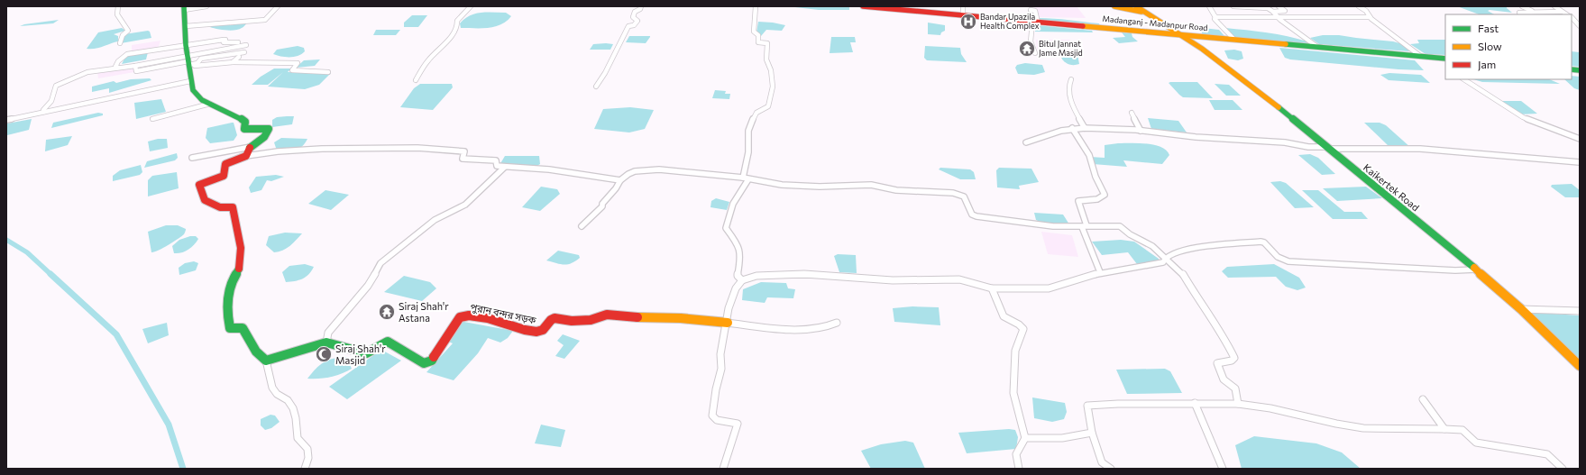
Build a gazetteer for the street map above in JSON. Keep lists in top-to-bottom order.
{
  "streets": {
    "main road": ["Madanganj - Madanpur Road", "Kaikertek Road", "পুরান বন্দর সড়ক"]
  },
  "crossings": [
    ["Madanganj - Madanpur Road", "Kaikertek Road"]
  ],
  "places": {
    "hospital": ["Bandar Upazila Health Complex"],
    "temple": ["Bitul Jannat Jame Masjid", "Siraj Shah'r Astana"],
    "mosque": ["Siraj Shah'r Masjid"]
  },
  "legend": ["Fast", "Slow", "Jam"]
}
